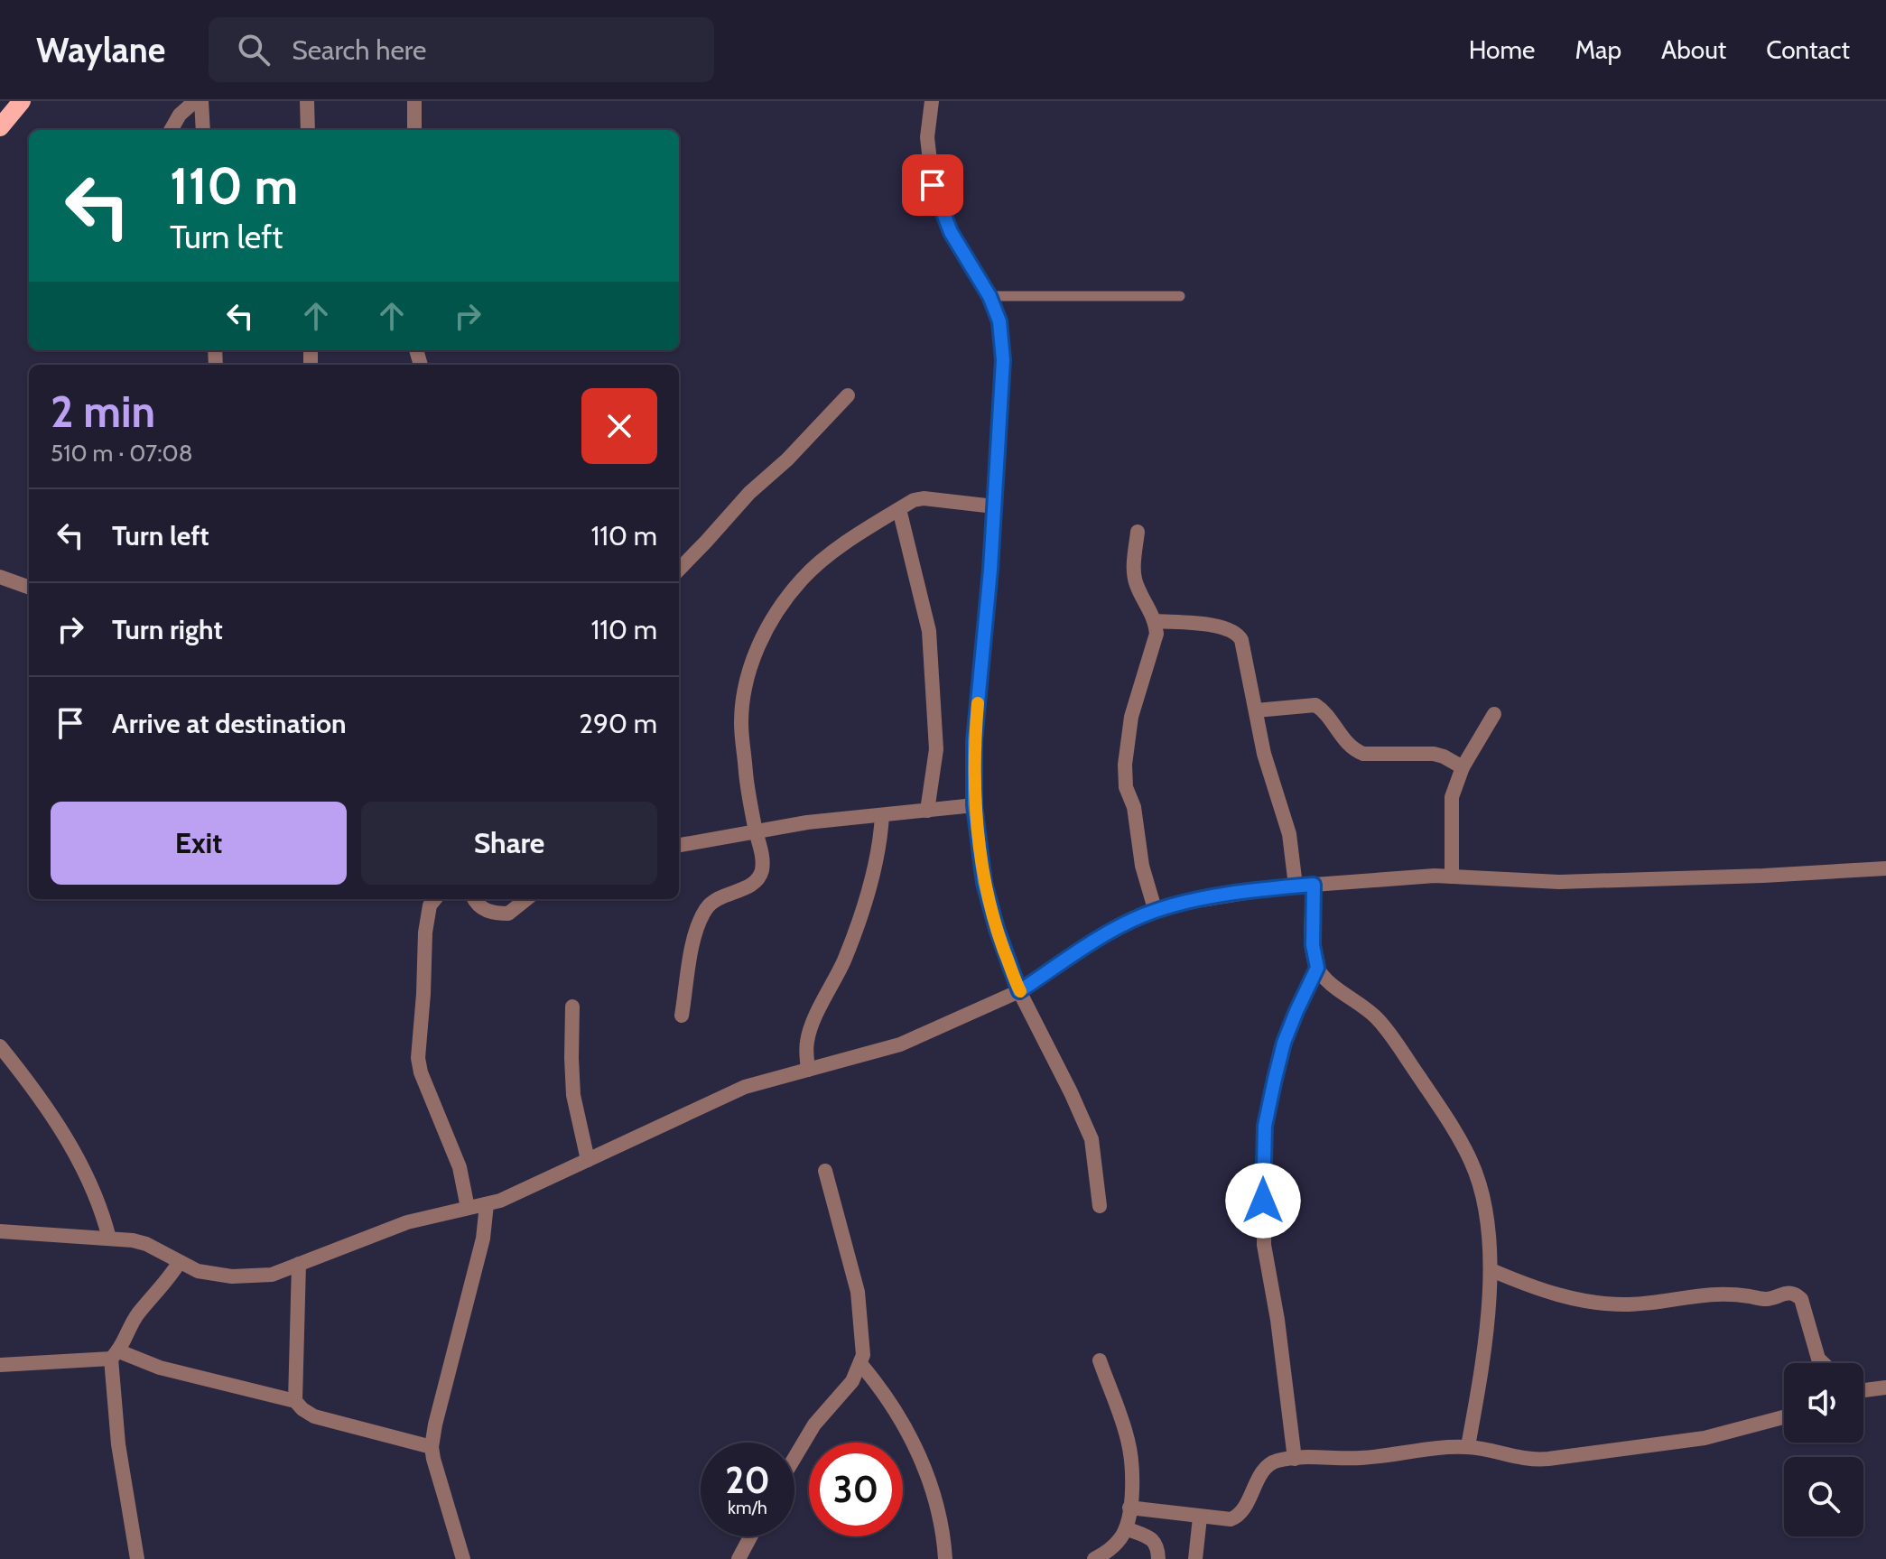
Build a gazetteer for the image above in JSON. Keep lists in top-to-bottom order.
{
  "page": {
    "header": "Waylane",
    "search": "Search here",
    "nav": [
      "Home",
      "Map",
      "About",
      "Contact"
    ],
    "turn": ["110 m", "Turn left"],
    "heading": ["2 min", "510 m · 07:08"],
    "list": [
      {
        "name": "Turn left",
        "value": "110 m"
      },
      {
        "name": "Turn right",
        "value": "110 m"
      },
      {
        "name": "Arrive at destination",
        "value": "290 m"
      }
    ],
    "buttons": ["Exit", "Share"],
    "speed": "20 km/h",
    "limit": "30"
  }
}
